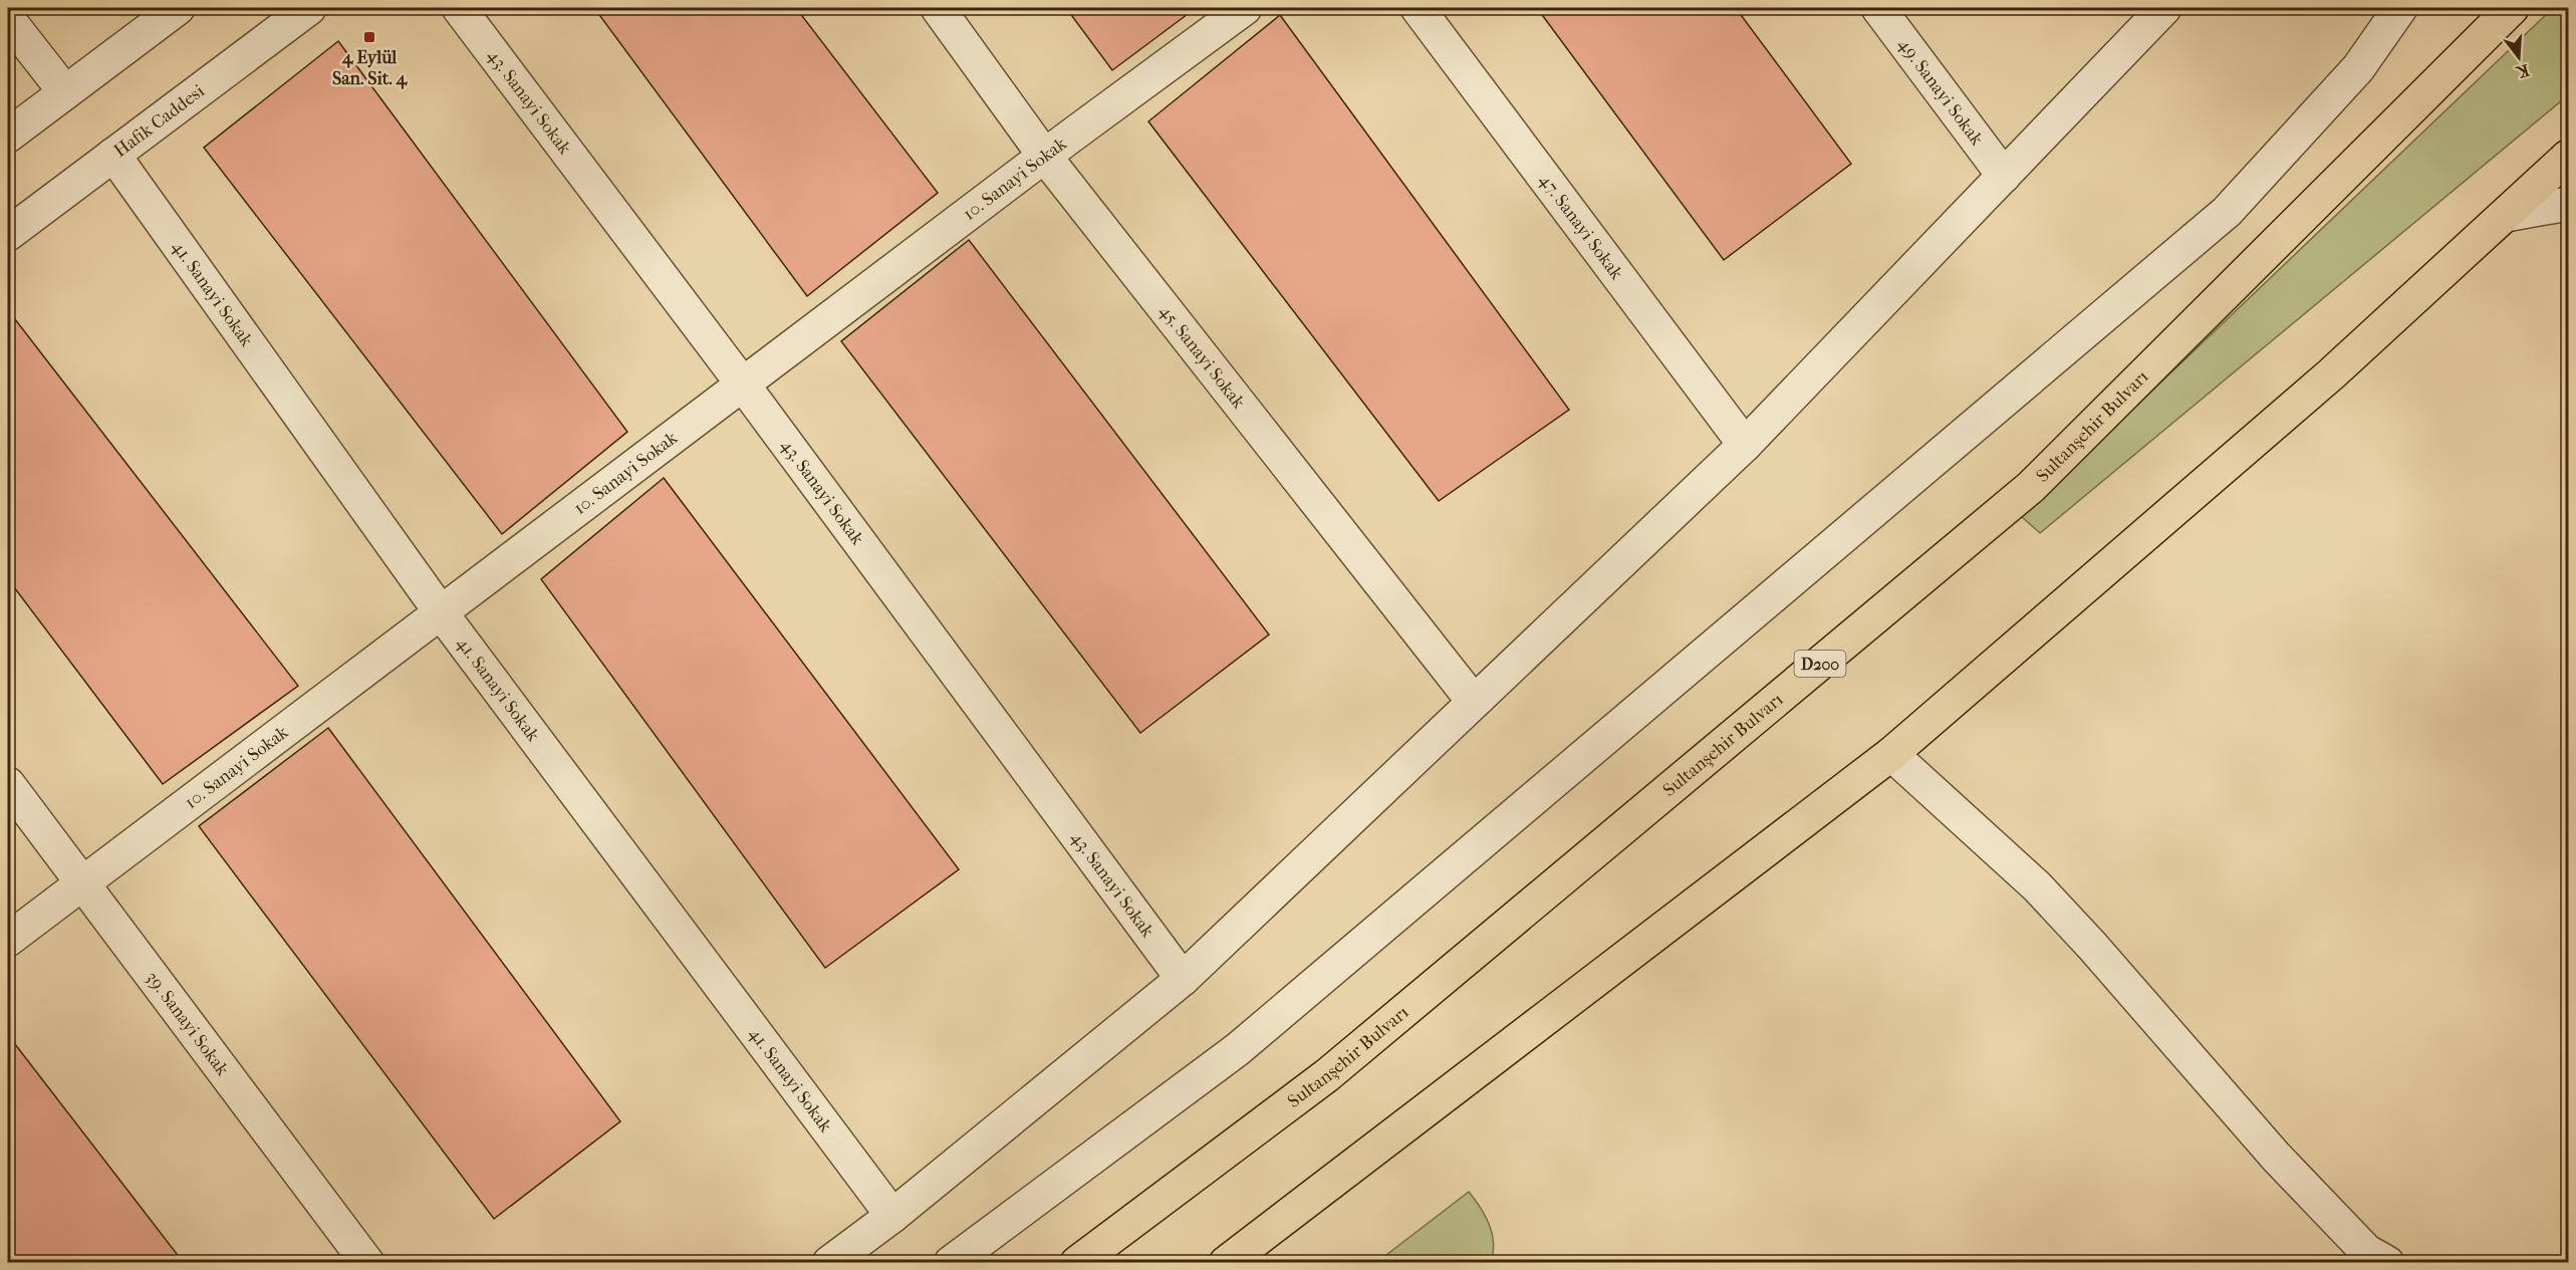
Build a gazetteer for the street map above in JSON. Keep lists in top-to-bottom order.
{
  "streets": {
    "highway": ["Sultanşehir Bulvarı", "D200"],
    "street": [
      "49. Sanayi Sokak",
      "43. Sanayi Sokak",
      "Hafik Caddesi",
      "10. Sanayi Sokak",
      "47. Sanayi Sokak",
      "41. Sanayi Sokak",
      "45. Sanayi Sokak",
      "39. Sanayi Sokak"
    ]
  },
  "crossings": [
    ["43. Sanayi Sokak", "10. Sanayi Sokak"],
    ["Hafik Caddesi", "41. Sanayi Sokak"],
    ["10. Sanayi Sokak", "41. Sanayi Sokak"],
    ["10. Sanayi Sokak", "45. Sanayi Sokak"],
    ["10. Sanayi Sokak", "39. Sanayi Sokak"]
  ],
  "places": {
    "transit": ["4 Eylül San. Sit. 4"]
  },
  "north": "bottom"
}
